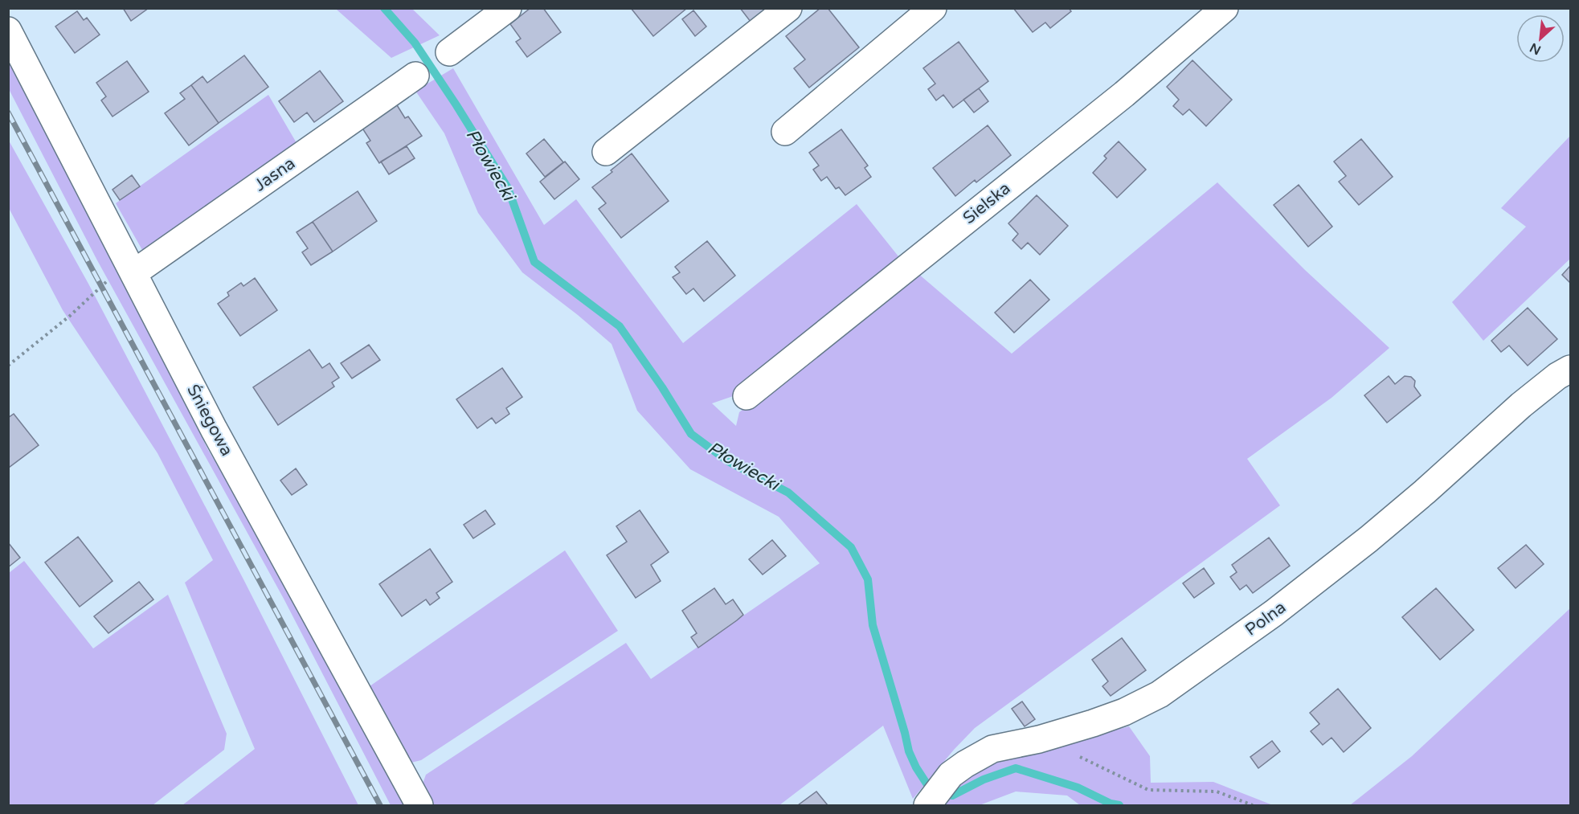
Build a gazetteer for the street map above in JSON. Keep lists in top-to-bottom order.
{
  "streets": {
    "street": [
      "Jasna",
      "Sielska",
      "Śniegowa",
      "Polna"
    ]
  },
  "crossings": [
    ["Jasna", "Śniegowa"]
  ],
  "water": ["Płowiecki"],
  "north": "bottom left"
}
